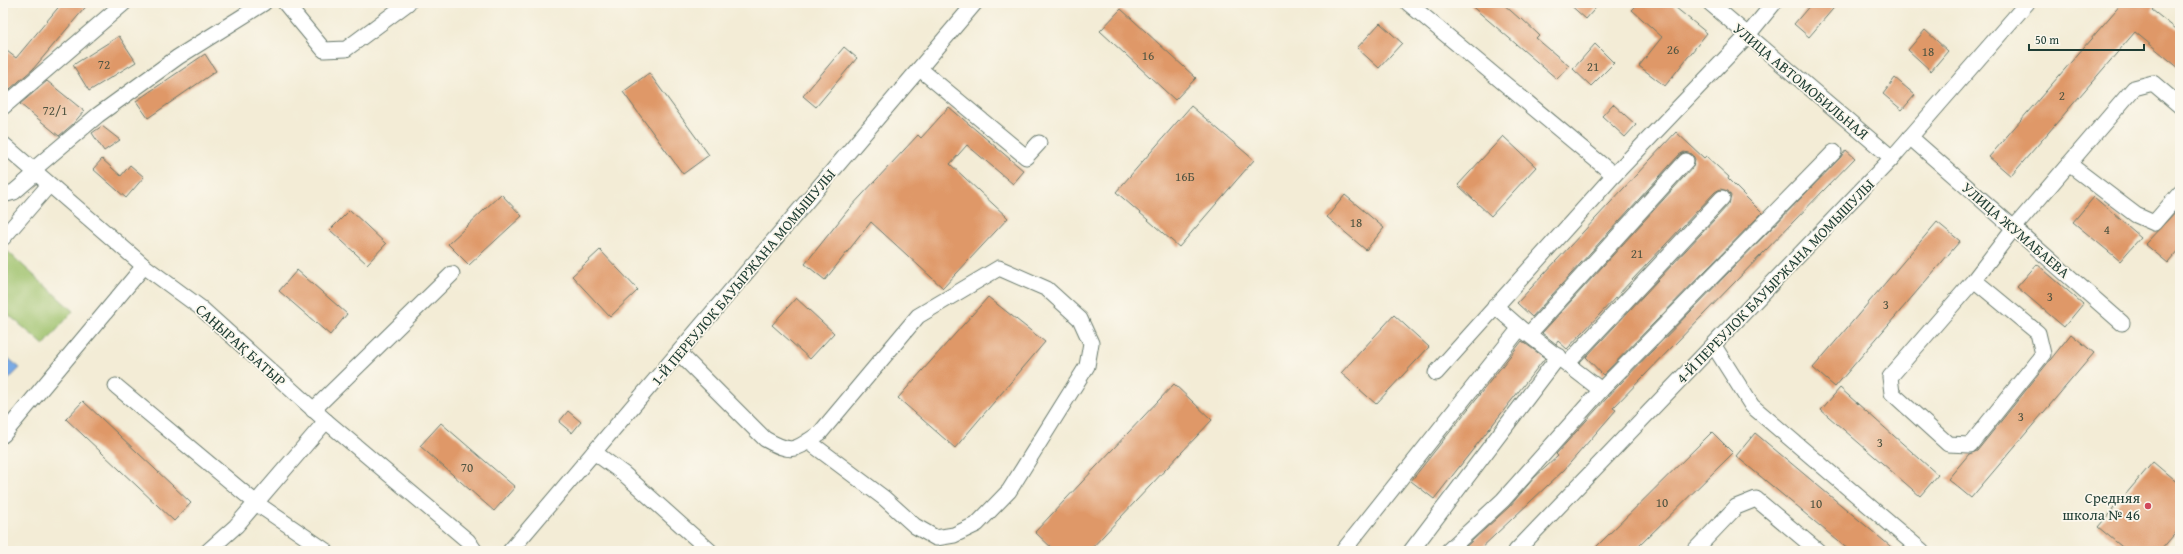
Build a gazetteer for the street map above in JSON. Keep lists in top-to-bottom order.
{
  "streets": {
    "street": [
      "УЛИЦА АВТОМОБИЛЬНАЯ",
      "УЛИЦА ЖУМАБАЕВА",
      "1-Й ПЕРЕУЛОК БАУЫРЖАНА МОМЫШУЛЫ",
      "4-Й ПЕРЕУЛОК БАУЫРЖАНА МОМЫШУЛЫ",
      "САҢЫРАҚ БАТЫР"
    ]
  },
  "crossings": [
    ["УЛИЦА АВТОМОБИЛЬНАЯ", "4-Й ПЕРЕУЛОК БАУЫРЖАНА МОМЫШУЛЫ"],
    ["УЛИЦА ЖУМАБАЕВА", "4-Й ПЕРЕУЛОК БАУЫРЖАНА МОМЫШУЛЫ"]
  ],
  "places": ["Средняя школа № 46"],
  "house_numbers": [
    "26",
    "18",
    "16",
    "72",
    "21",
    "2",
    "72/1",
    "16Б",
    "18",
    "4",
    "21",
    "3",
    "3",
    "3",
    "3",
    "70",
    "10",
    "10"
  ],
  "scale_bar": "50 m"
}
